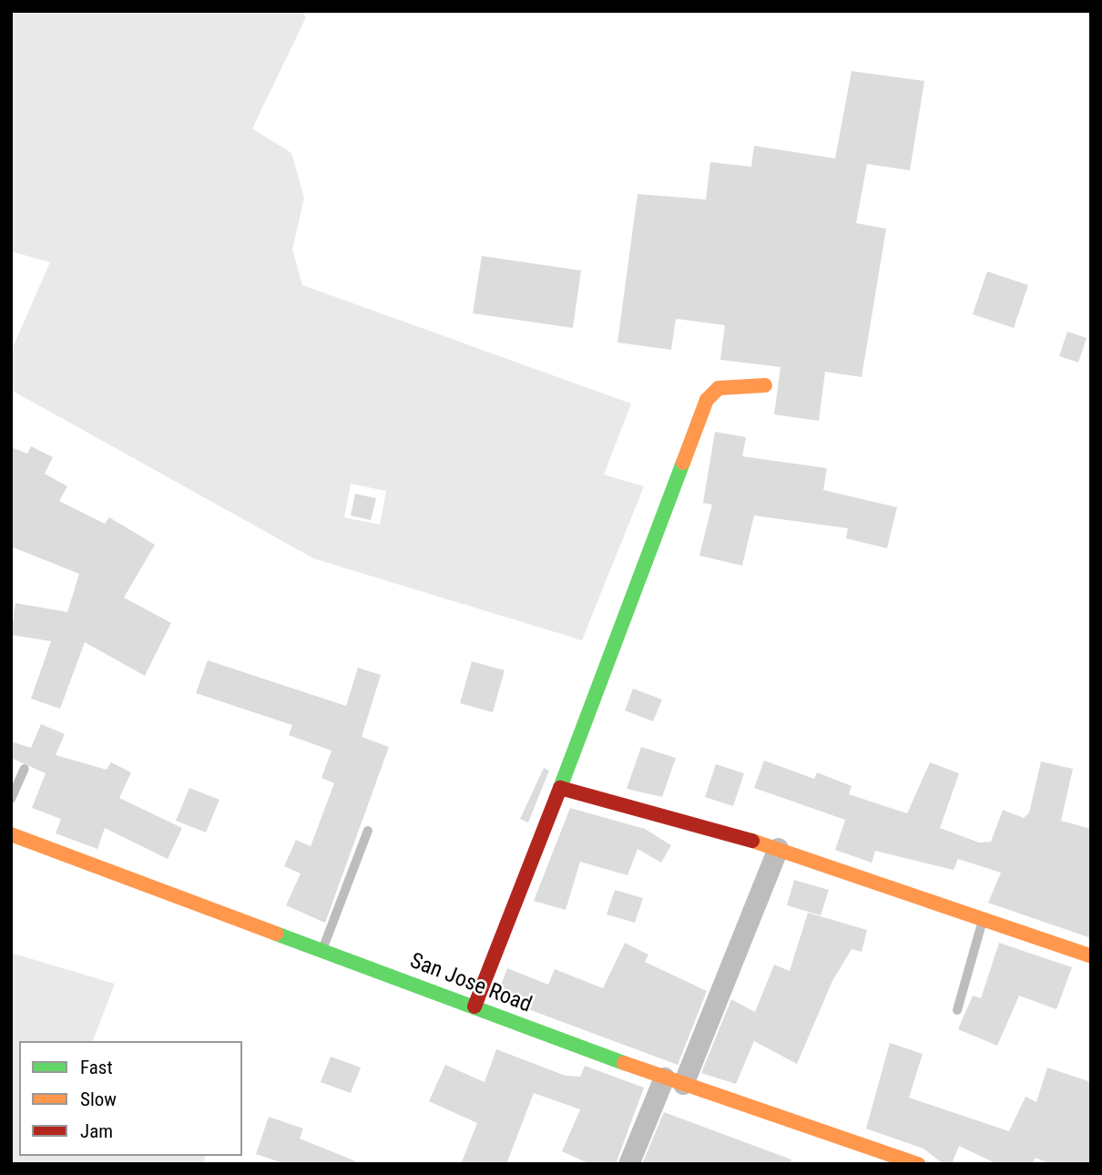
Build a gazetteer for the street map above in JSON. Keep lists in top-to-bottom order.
{
  "streets": {
    "street": ["San Jose Road"]
  },
  "legend": ["Fast", "Slow", "Jam"]
}
